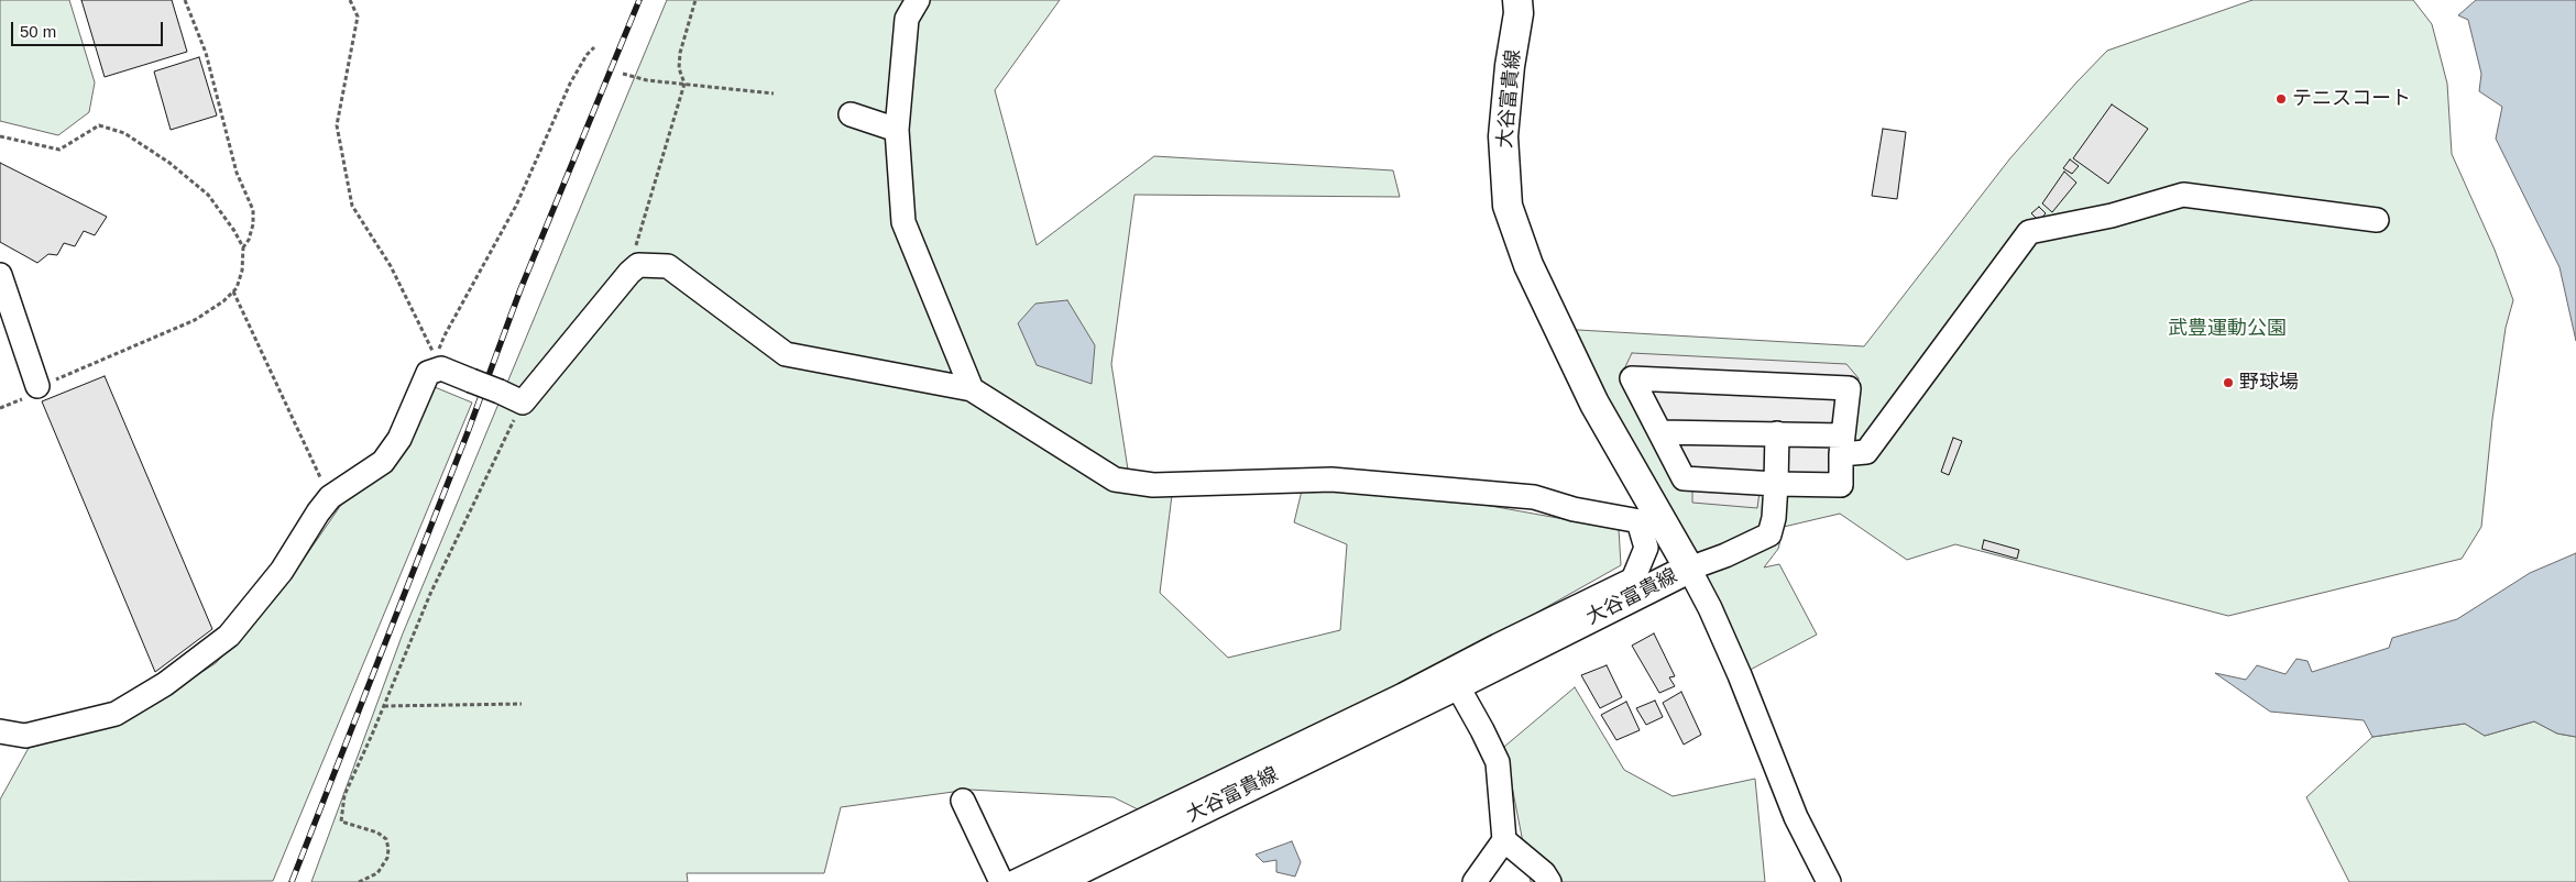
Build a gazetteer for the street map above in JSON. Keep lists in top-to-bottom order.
{
  "streets": {
    "main road": ["大谷富貴線"]
  },
  "parks": ["武豊運動公園"],
  "places": ["テニスコート", "野球場"],
  "scale_bar": "50 m"
}
